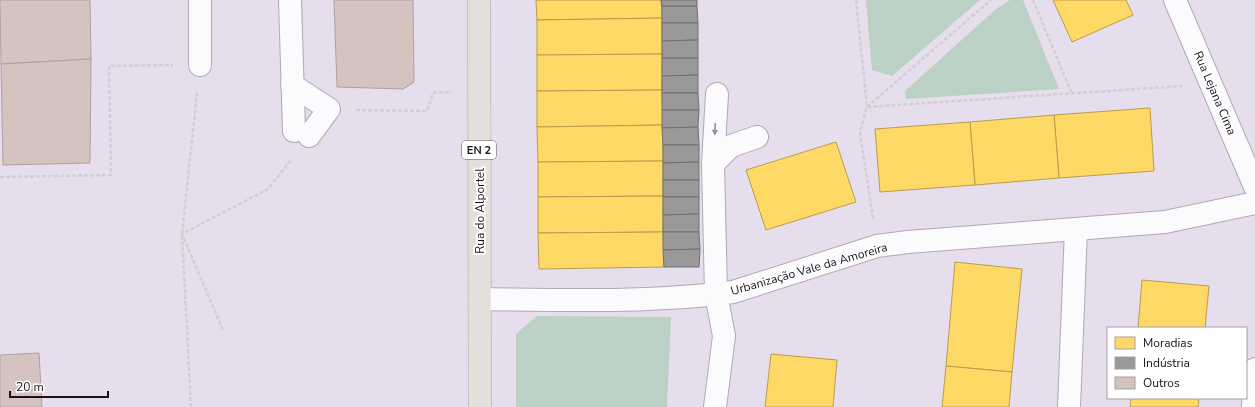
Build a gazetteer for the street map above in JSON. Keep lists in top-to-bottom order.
{
  "streets": {
    "main road": ["EN 2", "Rua do Alportel"],
    "street": ["Rua Lejana Cima", "Urbanização Vale da Amoreira"]
  },
  "crossings": [
    ["Rua do Alportel", "Urbanização Vale da Amoreira"]
  ],
  "legend": ["Moradias", "Indústria", "Outros"],
  "scale_bar": "20 m"
}
